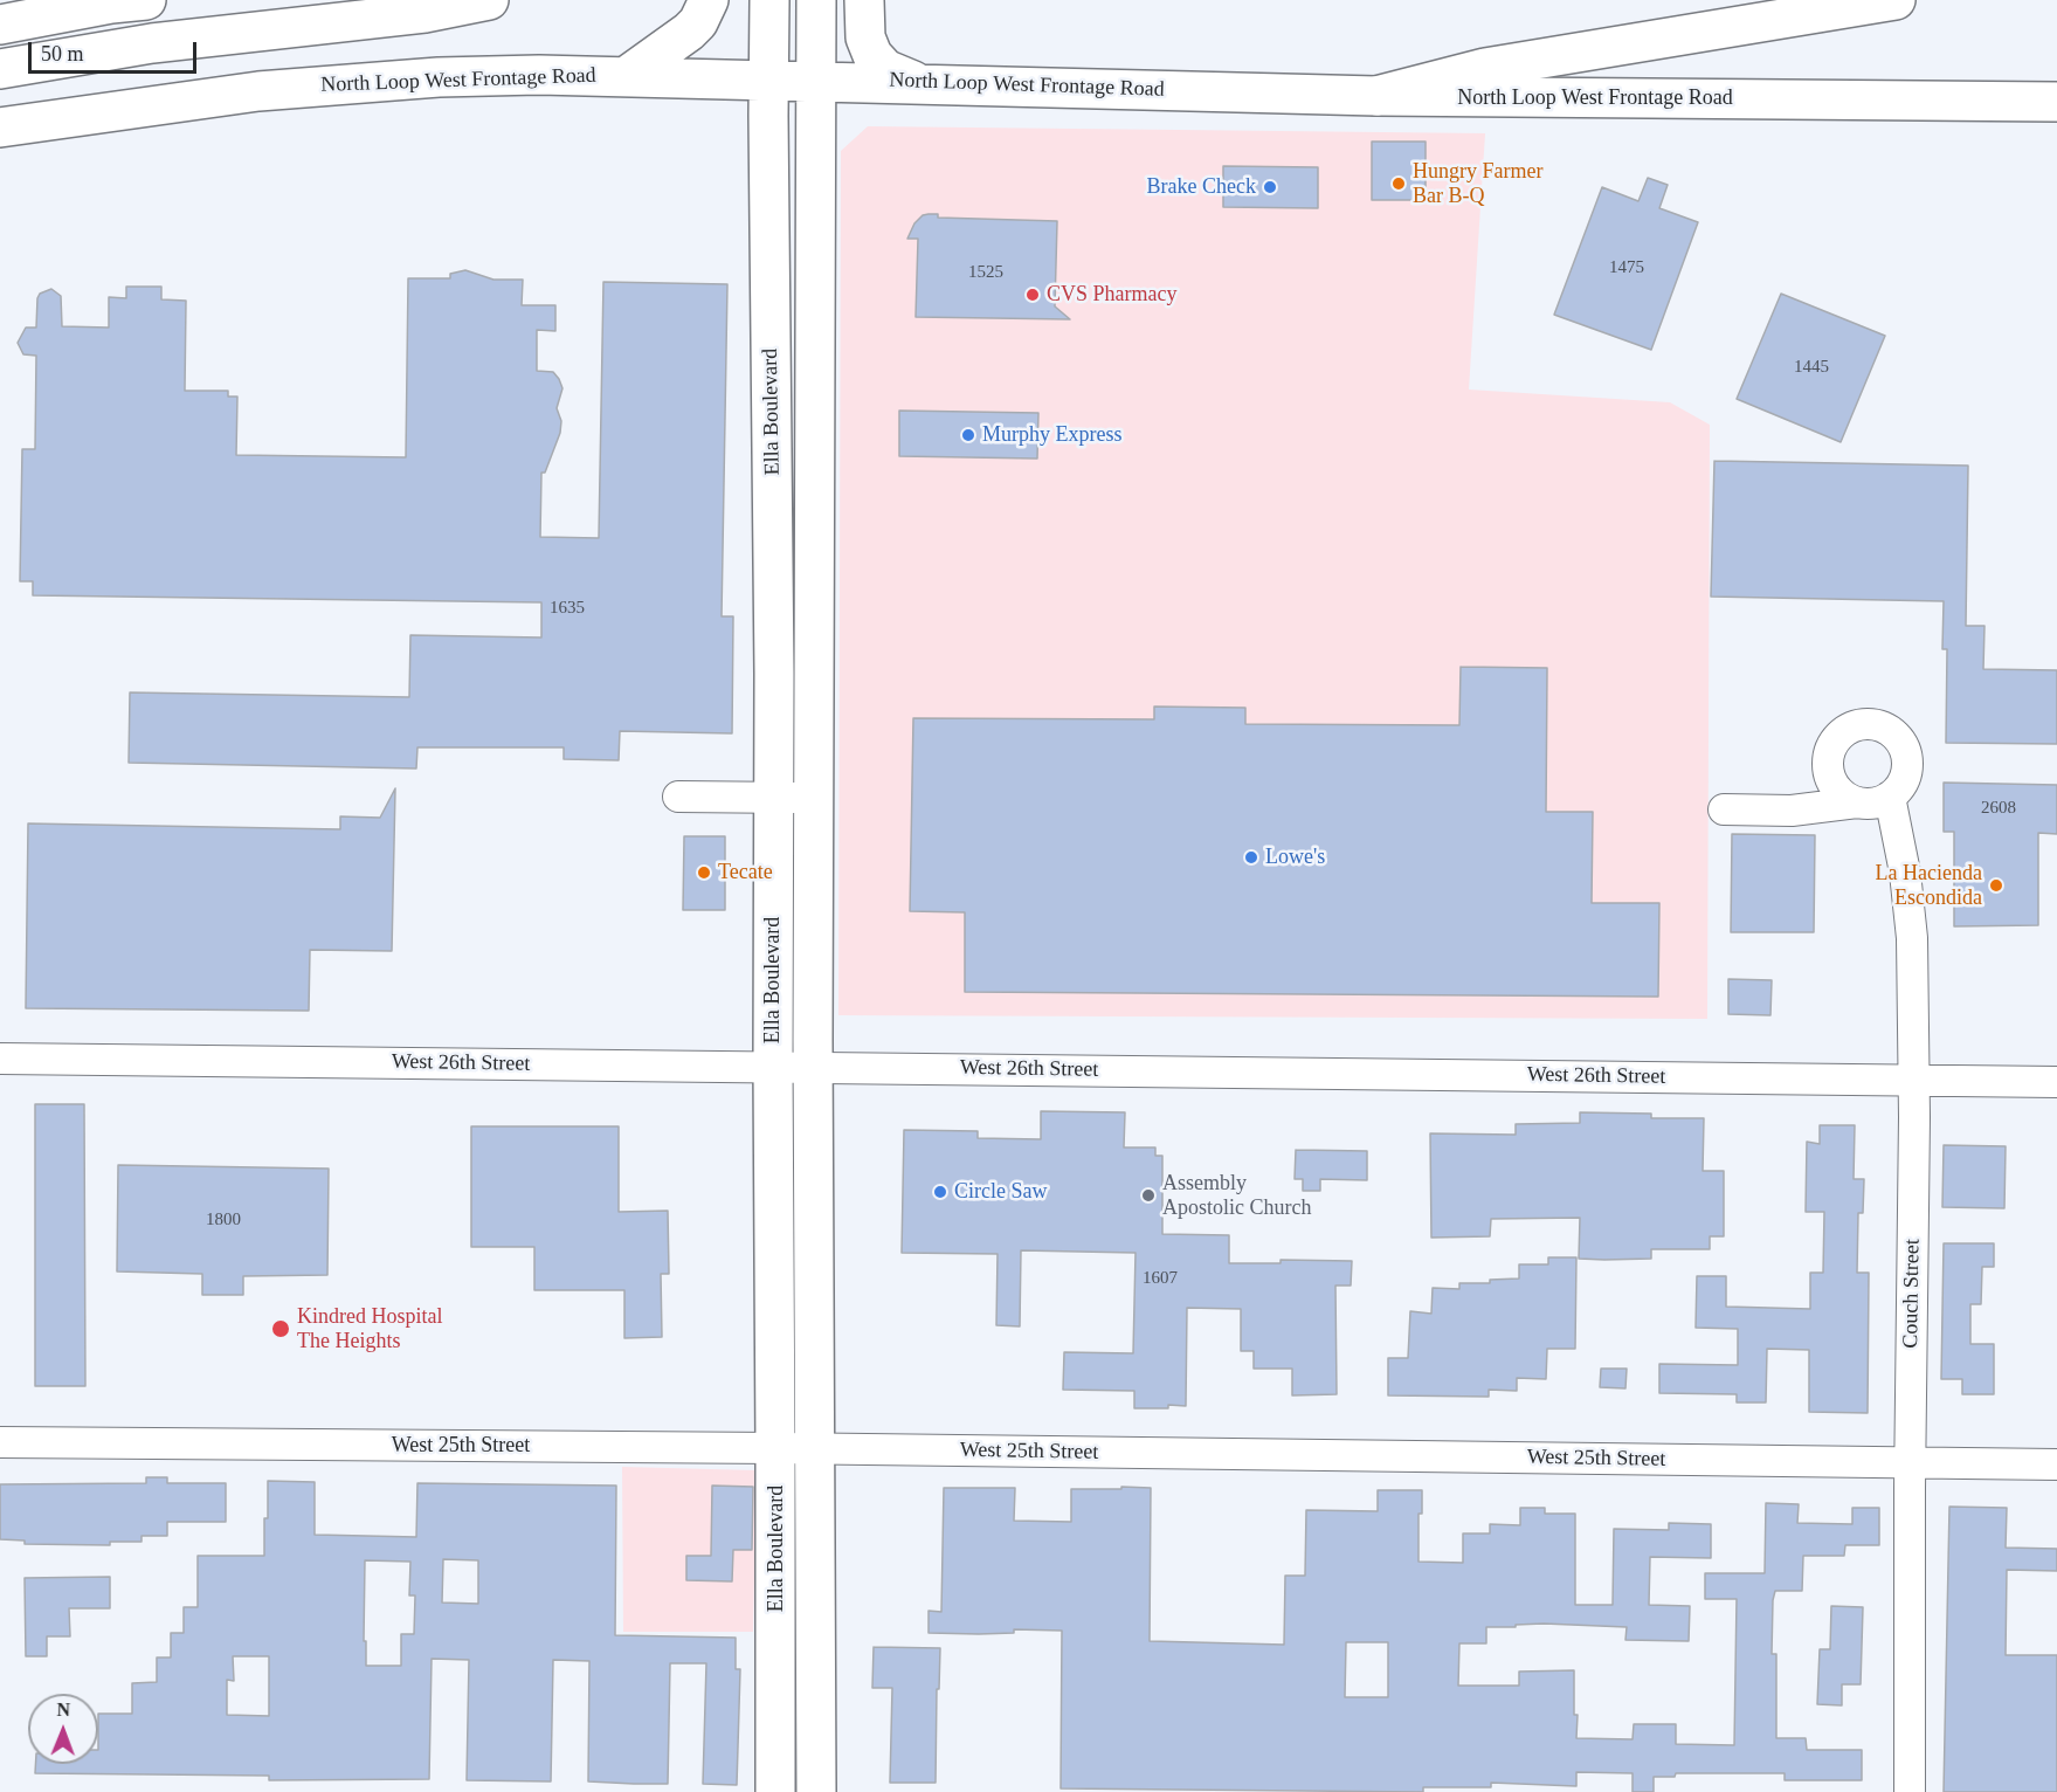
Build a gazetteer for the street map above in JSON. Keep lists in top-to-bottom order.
{
  "streets": {
    "main road": ["North Loop West Frontage Road", "Ella Boulevard"],
    "street": ["West 26th Street", "Couch Street", "West 25th Street"]
  },
  "crossings": [
    ["North Loop West Frontage Road", "Ella Boulevard"],
    ["Ella Boulevard", "West 26th Street"],
    ["Ella Boulevard", "West 25th Street"],
    ["West 26th Street", "Couch Street"],
    ["Couch Street", "West 25th Street"]
  ],
  "places": [
    "Hungry Farmer Bar B-Q",
    "Brake Check",
    "CVS Pharmacy",
    "Murphy Express",
    "Lowe's",
    "Tecate",
    "La Hacienda Escondida",
    "Circle Saw",
    "Assembly Apostolic Church",
    "Kindred Hospital The Heights"
  ],
  "house_numbers": [
    "1475",
    "1525",
    "1445",
    "1635",
    "2608",
    "1800",
    "1607"
  ],
  "scale_bar": "50 m",
  "north": "top"
}
